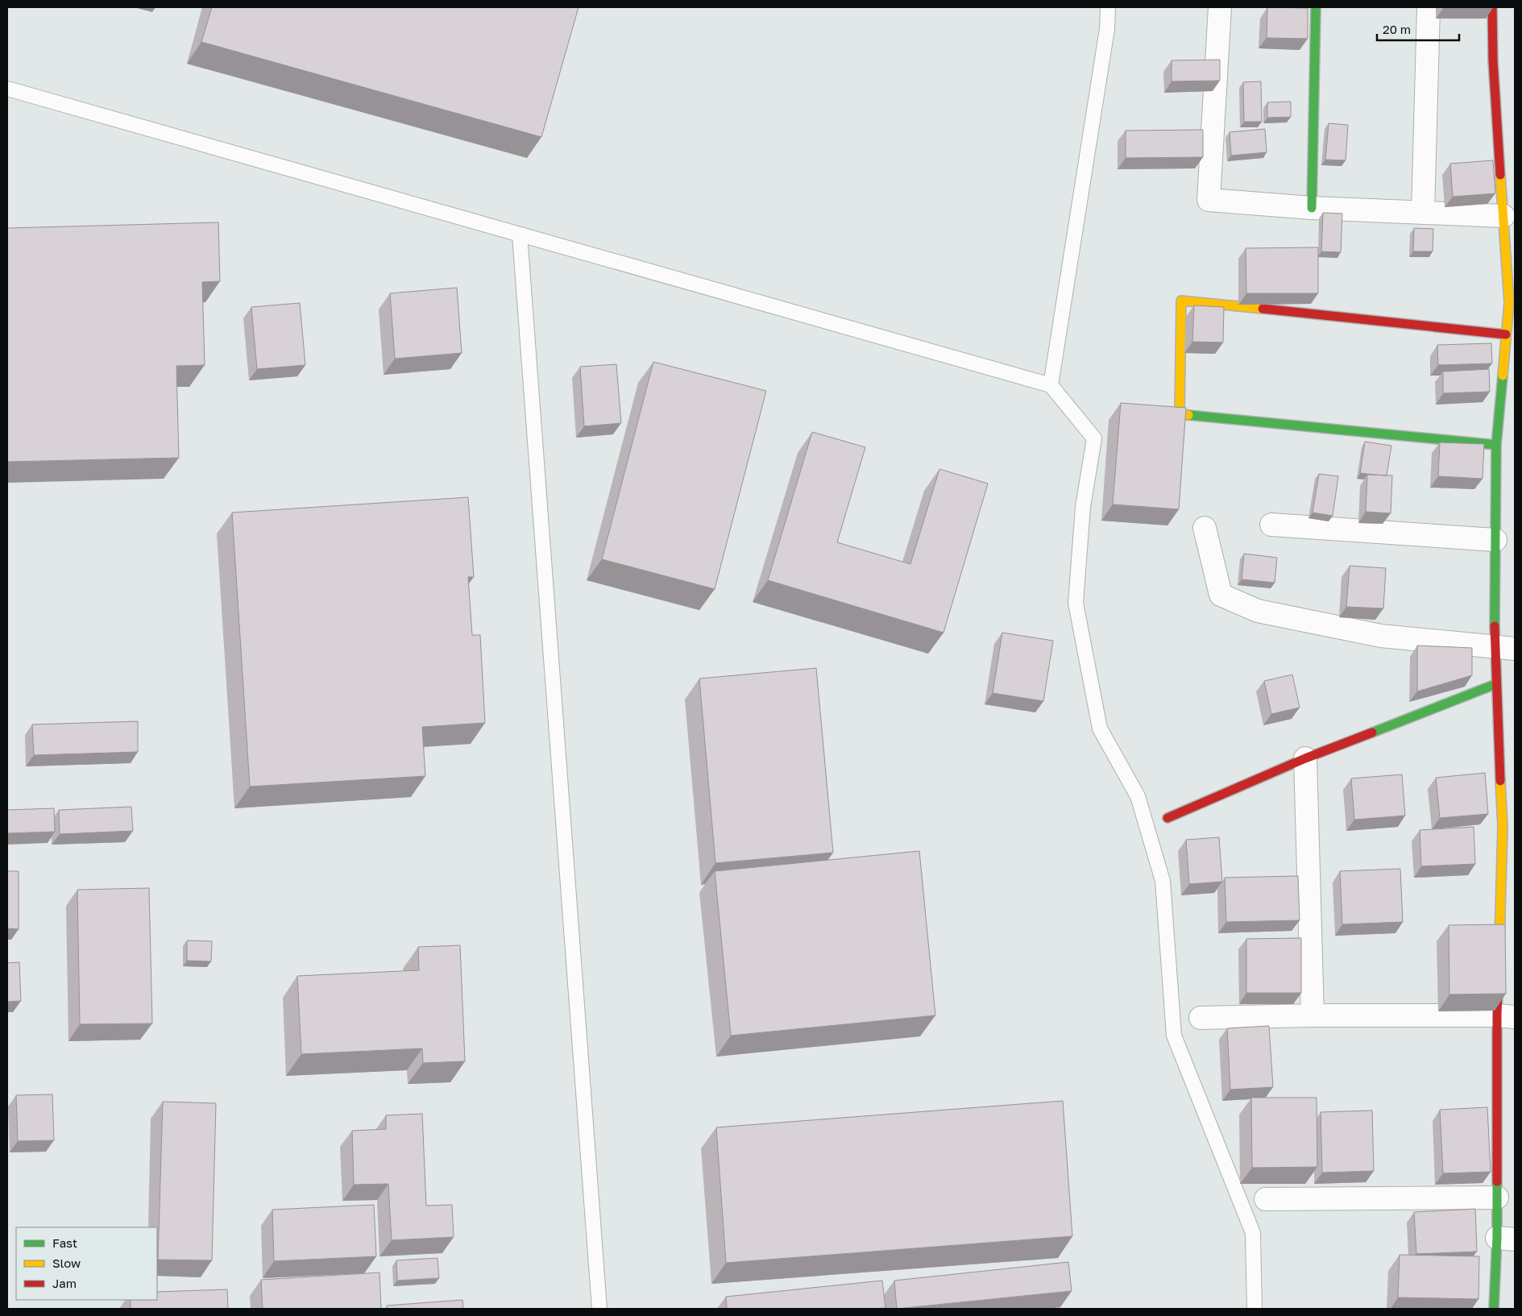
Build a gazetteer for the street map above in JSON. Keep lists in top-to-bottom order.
{
  "legend": ["Fast", "Slow", "Jam"],
  "scale_bar": "20 m"
}
